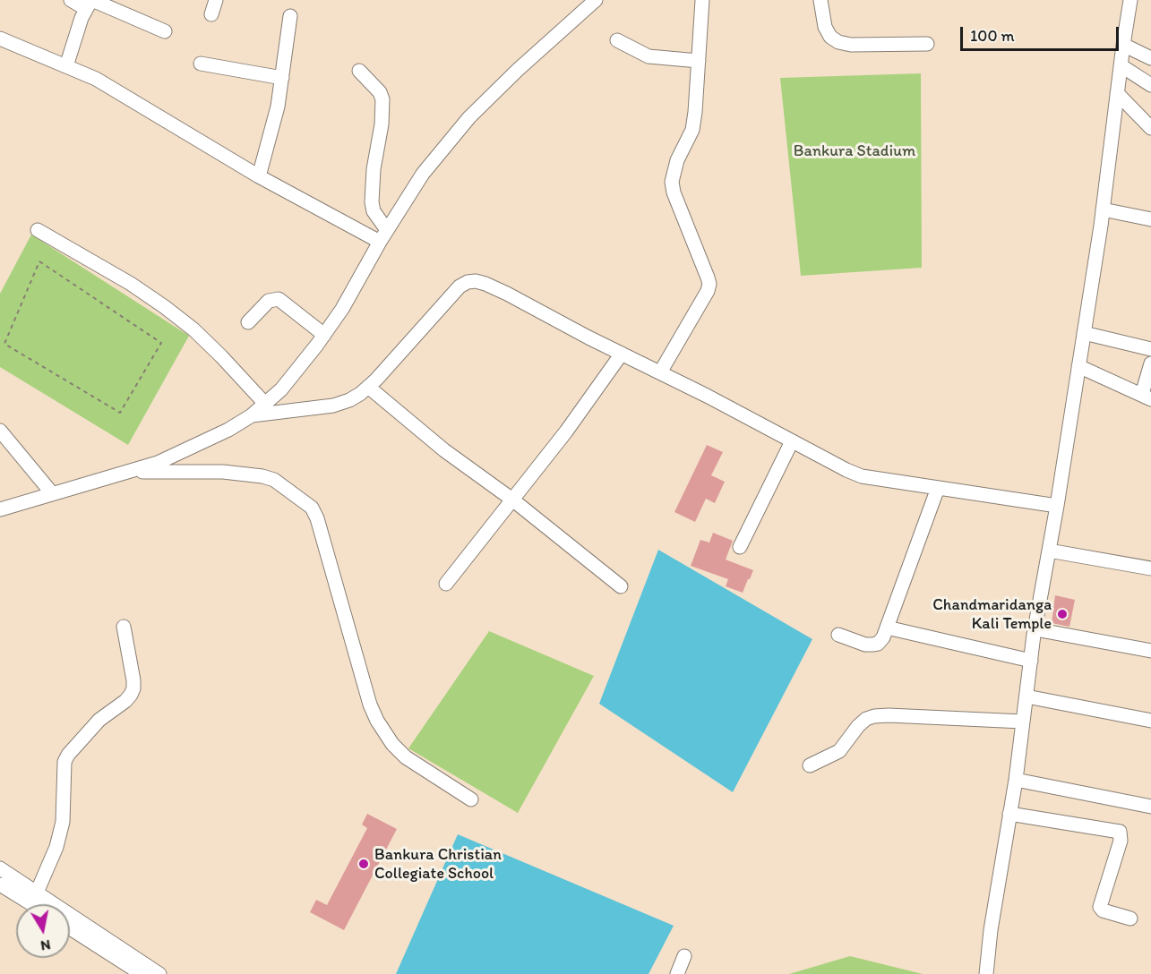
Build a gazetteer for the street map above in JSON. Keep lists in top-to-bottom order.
{
  "parks": ["Bankura Stadium"],
  "places": ["Chandmaridanga Kali Temple", "Bankura Christian Collegiate School"],
  "scale_bar": "100 m",
  "north": "bottom"
}
